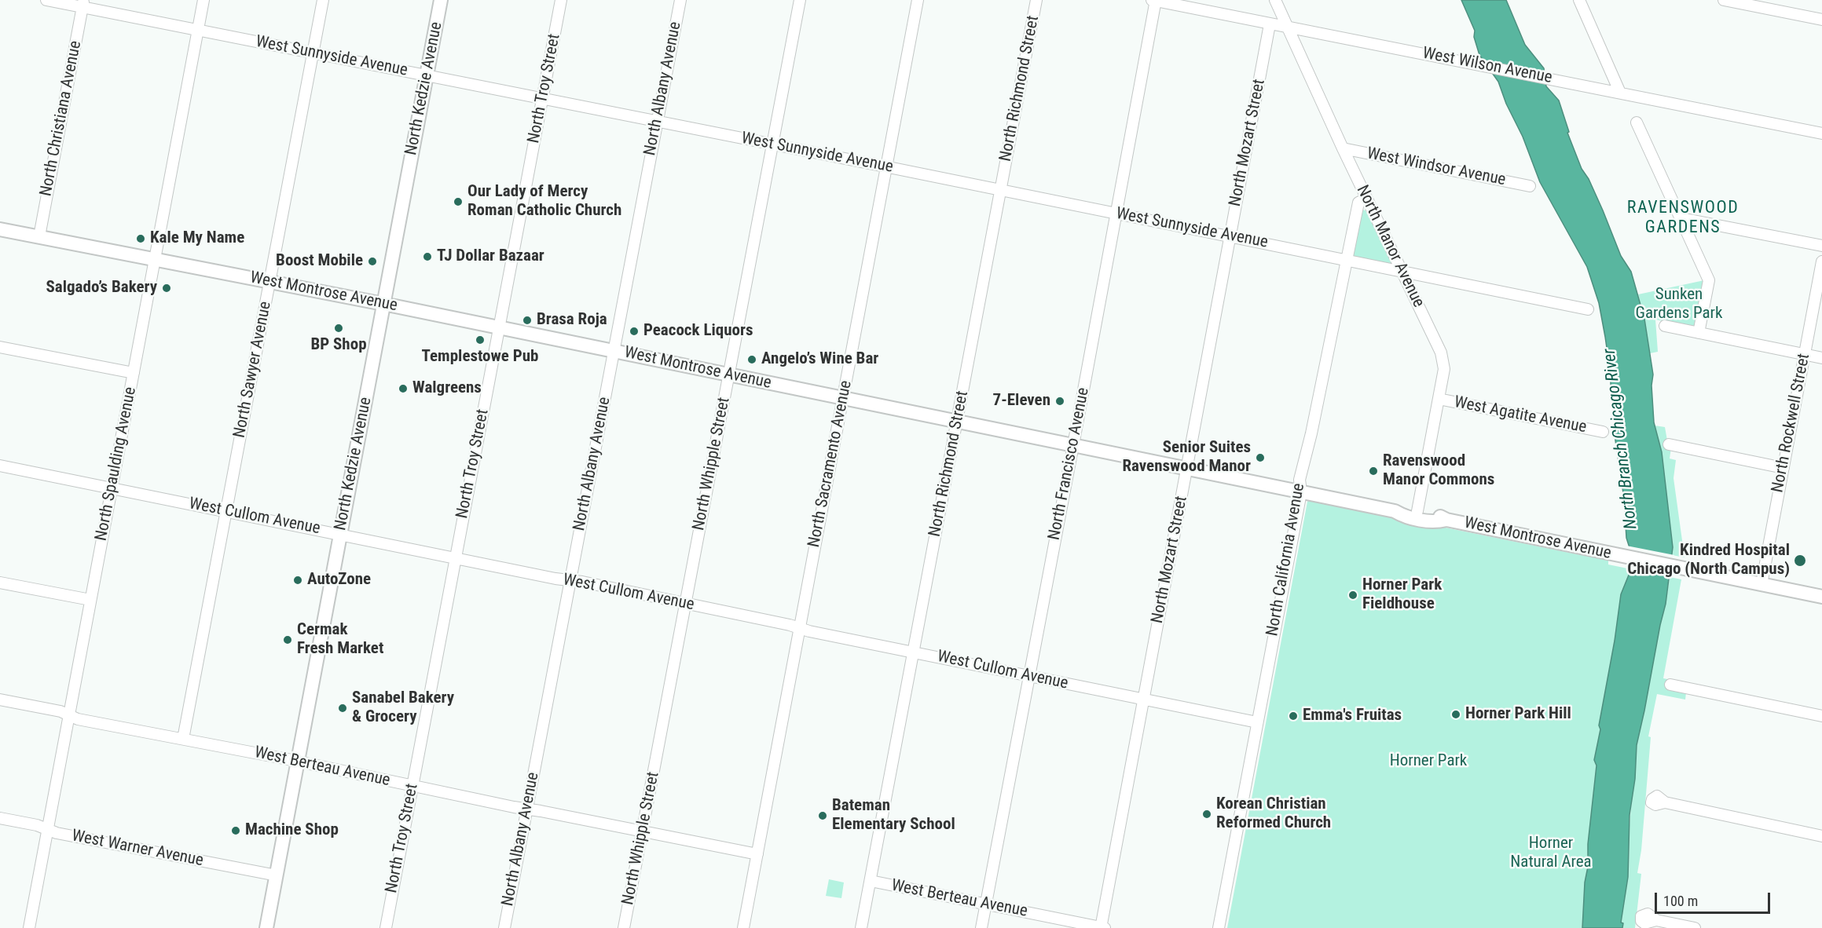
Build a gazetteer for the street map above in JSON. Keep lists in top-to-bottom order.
{
  "streets": {
    "main road": ["North Kedzie Avenue", "West Montrose Avenue"],
    "street": [
      "West Sunnyside Avenue",
      "West Wilson Avenue",
      "North Troy Street",
      "North Albany Avenue",
      "North Richmond Street",
      "North Christiana Avenue",
      "North Mozart Street",
      "West Windsor Avenue",
      "North Manor Avenue",
      "North Sawyer Avenue",
      "West Agatite Avenue",
      "North Rockwell Street",
      "North Spaulding Avenue",
      "North Whipple Street",
      "North Sacramento Avenue",
      "North Francisco Avenue",
      "West Cullom Avenue",
      "North California Avenue",
      "West Berteau Avenue",
      "West Warner Avenue"
    ]
  },
  "crossings": [
    ["West Sunnyside Avenue", "North Kedzie Avenue"],
    ["West Sunnyside Avenue", "North Troy Street"],
    ["West Sunnyside Avenue", "North Albany Avenue"],
    ["West Sunnyside Avenue", "North Richmond Street"],
    ["West Sunnyside Avenue", "North Christiana Avenue"],
    ["West Sunnyside Avenue", "North Mozart Street"],
    ["West Sunnyside Avenue", "North Manor Avenue"],
    ["West Sunnyside Avenue", "North Sawyer Avenue"],
    ["West Sunnyside Avenue", "North Spaulding Avenue"],
    ["West Sunnyside Avenue", "North Whipple Street"],
    ["West Sunnyside Avenue", "North Sacramento Avenue"],
    ["West Sunnyside Avenue", "North Francisco Avenue"],
    ["West Sunnyside Avenue", "North California Avenue"],
    ["West Wilson Avenue", "North Mozart Street"],
    ["West Wilson Avenue", "North Manor Avenue"],
    ["West Wilson Avenue", "North Francisco Avenue"],
    ["North Kedzie Avenue", "West Montrose Avenue"],
    ["North Kedzie Avenue", "West Cullom Avenue"],
    ["North Kedzie Avenue", "West Berteau Avenue"],
    ["North Kedzie Avenue", "West Warner Avenue"],
    ["North Troy Street", "West Montrose Avenue"],
    ["North Troy Street", "West Cullom Avenue"],
    ["North Troy Street", "West Berteau Avenue"],
    ["North Albany Avenue", "West Montrose Avenue"],
    ["North Albany Avenue", "West Cullom Avenue"],
    ["North Albany Avenue", "West Berteau Avenue"],
    ["North Richmond Street", "West Montrose Avenue"],
    ["North Richmond Street", "West Cullom Avenue"],
    ["North Richmond Street", "West Berteau Avenue"],
    ["North Christiana Avenue", "West Montrose Avenue"],
    ["North Mozart Street", "West Montrose Avenue"],
    ["North Mozart Street", "West Cullom Avenue"],
    ["North Mozart Street", "West Berteau Avenue"],
    ["West Windsor Avenue", "North Manor Avenue"],
    ["North Manor Avenue", "West Montrose Avenue"],
    ["North Manor Avenue", "West Agatite Avenue"],
    ["North Manor Avenue", "North California Avenue"],
    ["West Montrose Avenue", "North Sawyer Avenue"],
    ["West Montrose Avenue", "North Rockwell Street"],
    ["West Montrose Avenue", "North Spaulding Avenue"],
    ["West Montrose Avenue", "North Whipple Street"],
    ["West Montrose Avenue", "North Sacramento Avenue"],
    ["West Montrose Avenue", "North Francisco Avenue"],
    ["West Montrose Avenue", "North California Avenue"],
    ["North Sawyer Avenue", "West Cullom Avenue"],
    ["North Sawyer Avenue", "West Berteau Avenue"],
    ["North Spaulding Avenue", "West Cullom Avenue"],
    ["North Spaulding Avenue", "West Berteau Avenue"],
    ["North Spaulding Avenue", "West Warner Avenue"],
    ["North Whipple Street", "West Cullom Avenue"],
    ["North Whipple Street", "West Berteau Avenue"],
    ["North Sacramento Avenue", "West Cullom Avenue"],
    ["North Sacramento Avenue", "West Berteau Avenue"],
    ["North Francisco Avenue", "West Cullom Avenue"],
    ["North Francisco Avenue", "West Berteau Avenue"],
    ["West Cullom Avenue", "North California Avenue"]
  ],
  "districts": ["RAVENSWOOD GARDENS"],
  "water": ["North Branch Chicago River"],
  "parks": ["Sunken Gardens Park", "Horner Park", "Horner Natural Area"],
  "places": [
    "Our Lady of Mercy Roman Catholic Church",
    "Kale My Name",
    "TJ Dollar Bazaar",
    "Boost Mobile",
    "Salgado’s Bakery",
    "Brasa Roja",
    "BP Shop",
    "Peacock Liquors",
    "Templestowe Pub",
    "Angelo’s Wine Bar",
    "Walgreens",
    "7-Eleven",
    "Senior Suites Ravenswood Manor",
    "Ravenswood Manor Commons",
    "Kindred Hospital Chicago (North Campus)",
    "AutoZone",
    "Horner Park Fieldhouse",
    "Cermak Fresh Market",
    "Sanabel Bakery & Grocery",
    "Horner Park Hill",
    "Emma's Fruitas",
    "Korean Christian Reformed Church",
    "Bateman Elementary School",
    "Machine Shop"
  ],
  "scale_bar": "100 m"
}
